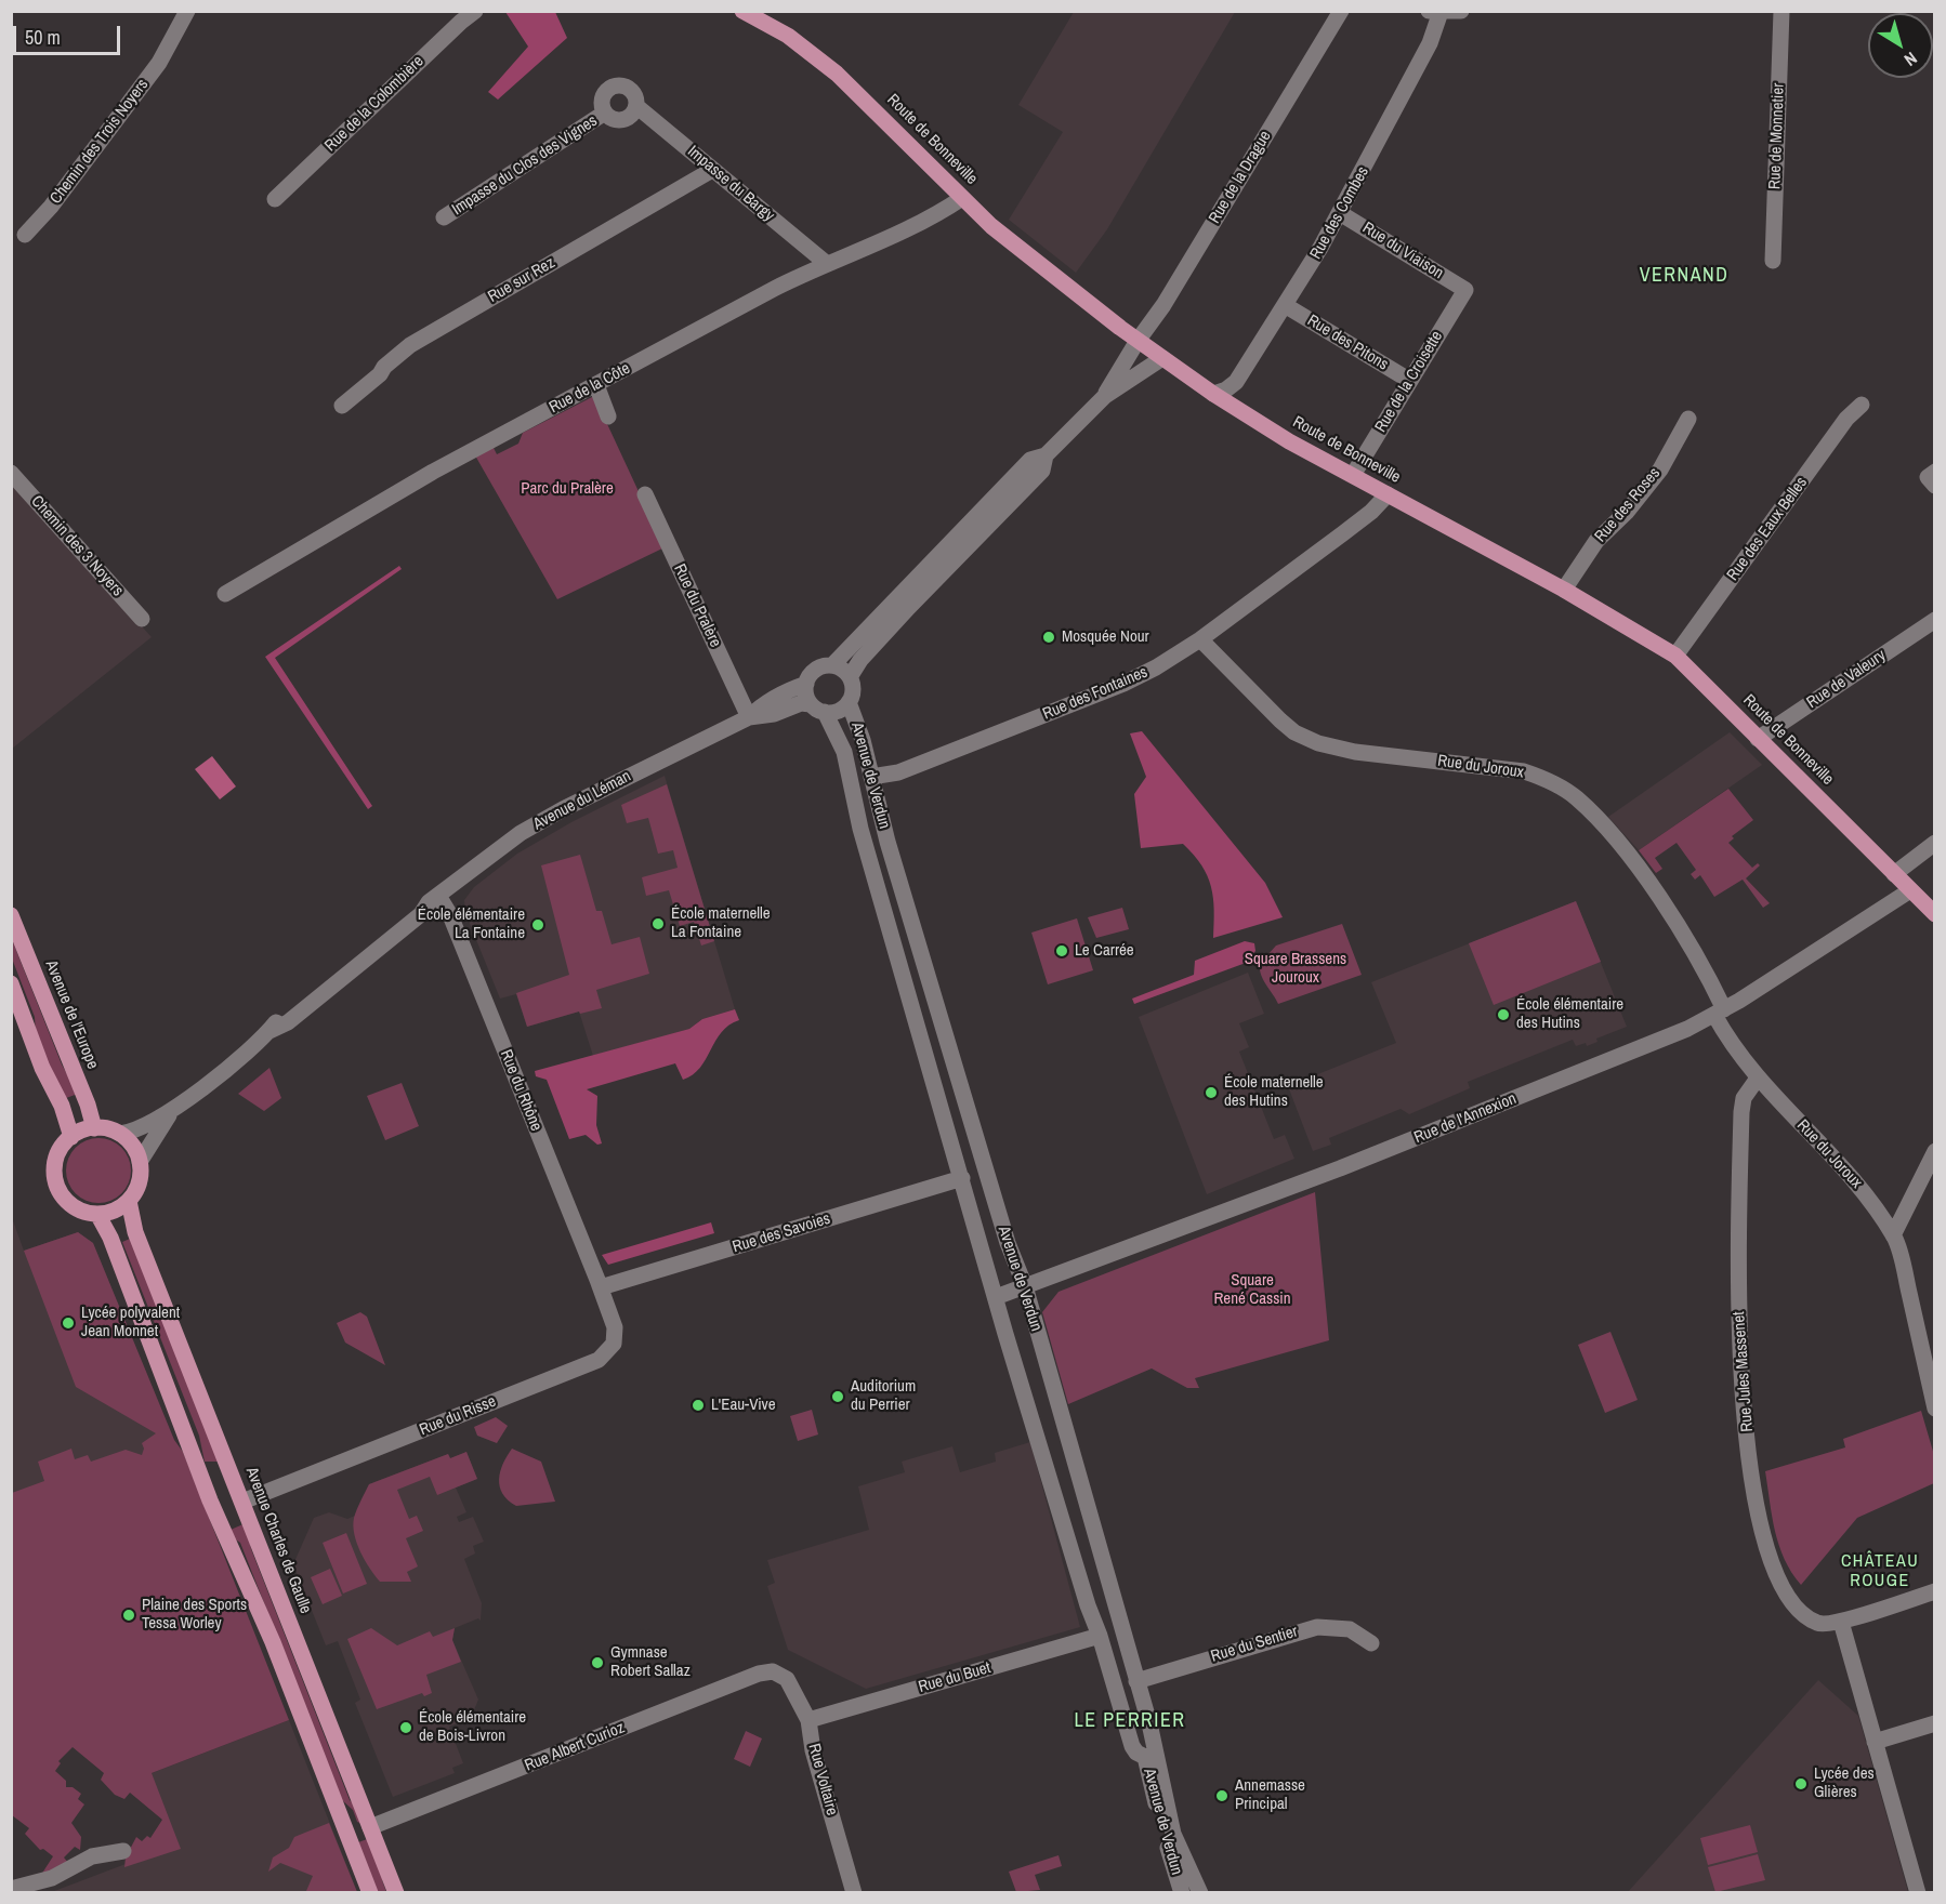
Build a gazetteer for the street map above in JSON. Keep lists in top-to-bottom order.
{
  "streets": {
    "main road": ["Route de Bonneville", "Avenue de l'Europe", "Avenue Charles de Gaulle"],
    "street": [
      "Rue de la Colombière",
      "Rue de Monnetier",
      "Chemin des Trois Noyers",
      "Impasse du Clos des Vignes",
      "Rue de la Drague",
      "Impasse du Bargy",
      "Rue des Combes",
      "Rue du Viaison",
      "Rue sur Rez",
      "Rue des Pitons",
      "Rue de la Croisette",
      "Rue de la Côte",
      "Rue des Roses",
      "Rue des Eaux Belles",
      "Chemin des 3 Noyers",
      "Rue du Pralère",
      "Rue de Valeury",
      "Rue des Fontaines",
      "Rue du Joroux",
      "Avenue de Verdun",
      "Avenue du Léman",
      "Rue du Rhône",
      "Rue de l'Annexion",
      "Rue des Savoies",
      "Rue Jules Massenet",
      "Rue du Risse",
      "Rue du Sentier",
      "Rue du Buet",
      "Rue Albert Curioz",
      "Rue Voltaire"
    ]
  },
  "crossings": [
    ["Route de Bonneville", "Rue de la Drague"],
    ["Route de Bonneville", "Rue des Combes"],
    ["Route de Bonneville", "Rue de la Croisette"],
    ["Route de Bonneville", "Rue de la Côte"],
    ["Route de Bonneville", "Rue des Roses"],
    ["Route de Bonneville", "Rue des Eaux Belles"],
    ["Route de Bonneville", "Rue de Valeury"],
    ["Route de Bonneville", "Rue des Fontaines"],
    ["Route de Bonneville", "Rue de l'Annexion"],
    ["Impasse du Clos des Vignes", "Impasse du Bargy"],
    ["Impasse du Bargy", "Rue sur Rez"],
    ["Impasse du Bargy", "Rue de la Côte"],
    ["Rue des Combes", "Rue du Viaison"],
    ["Rue des Combes", "Rue des Pitons"],
    ["Rue du Viaison", "Rue de la Croisette"],
    ["Rue des Pitons", "Rue de la Croisette"],
    ["Rue du Pralère", "Avenue du Léman"],
    ["Rue des Fontaines", "Rue du Joroux"],
    ["Rue des Fontaines", "Avenue de Verdun"],
    ["Rue du Joroux", "Rue de l'Annexion"],
    ["Rue du Joroux", "Rue Jules Massenet"],
    ["Avenue de Verdun", "Avenue du Léman"],
    ["Avenue de Verdun", "Rue de l'Annexion"],
    ["Avenue de Verdun", "Rue des Savoies"],
    ["Avenue de Verdun", "Rue du Sentier"],
    ["Avenue de Verdun", "Rue du Buet"],
    ["Avenue du Léman", "Avenue de l'Europe"],
    ["Avenue du Léman", "Rue du Rhône"],
    ["Avenue du Léman", "Avenue Charles de Gaulle"],
    ["Avenue de l'Europe", "Avenue Charles de Gaulle"],
    ["Rue du Rhône", "Rue des Savoies"],
    ["Rue du Rhône", "Rue du Risse"],
    ["Rue des Savoies", "Rue du Risse"],
    ["Rue du Risse", "Avenue Charles de Gaulle"],
    ["Avenue Charles de Gaulle", "Rue Albert Curioz"],
    ["Rue du Buet", "Rue Voltaire"],
    ["Rue Albert Curioz", "Rue Voltaire"]
  ],
  "districts": ["VERNAND", "CHÂTEAU ROUGE", "LE PERRIER"],
  "parks": ["Parc du Pralère", "Square Brassens Jouroux", "Square René Cassin"],
  "places": [
    "Mosquée Nour",
    "École maternelle La Fontaine",
    "École élémentaire La Fontaine",
    "Le Carrée",
    "École élémentaire des Hutins",
    "École maternelle des Hutins",
    "Lycée polyvalent Jean Monnet",
    "Auditorium du Perrier",
    "L'Eau-Vive",
    "Plaine des Sports Tessa Worley",
    "Gymnase Robert Sallaz",
    "École élémentaire de Bois-Livron",
    "Lycée des Glières",
    "Annemasse Principal"
  ],
  "scale_bar": "50 m",
  "north": "bottom right"
}
